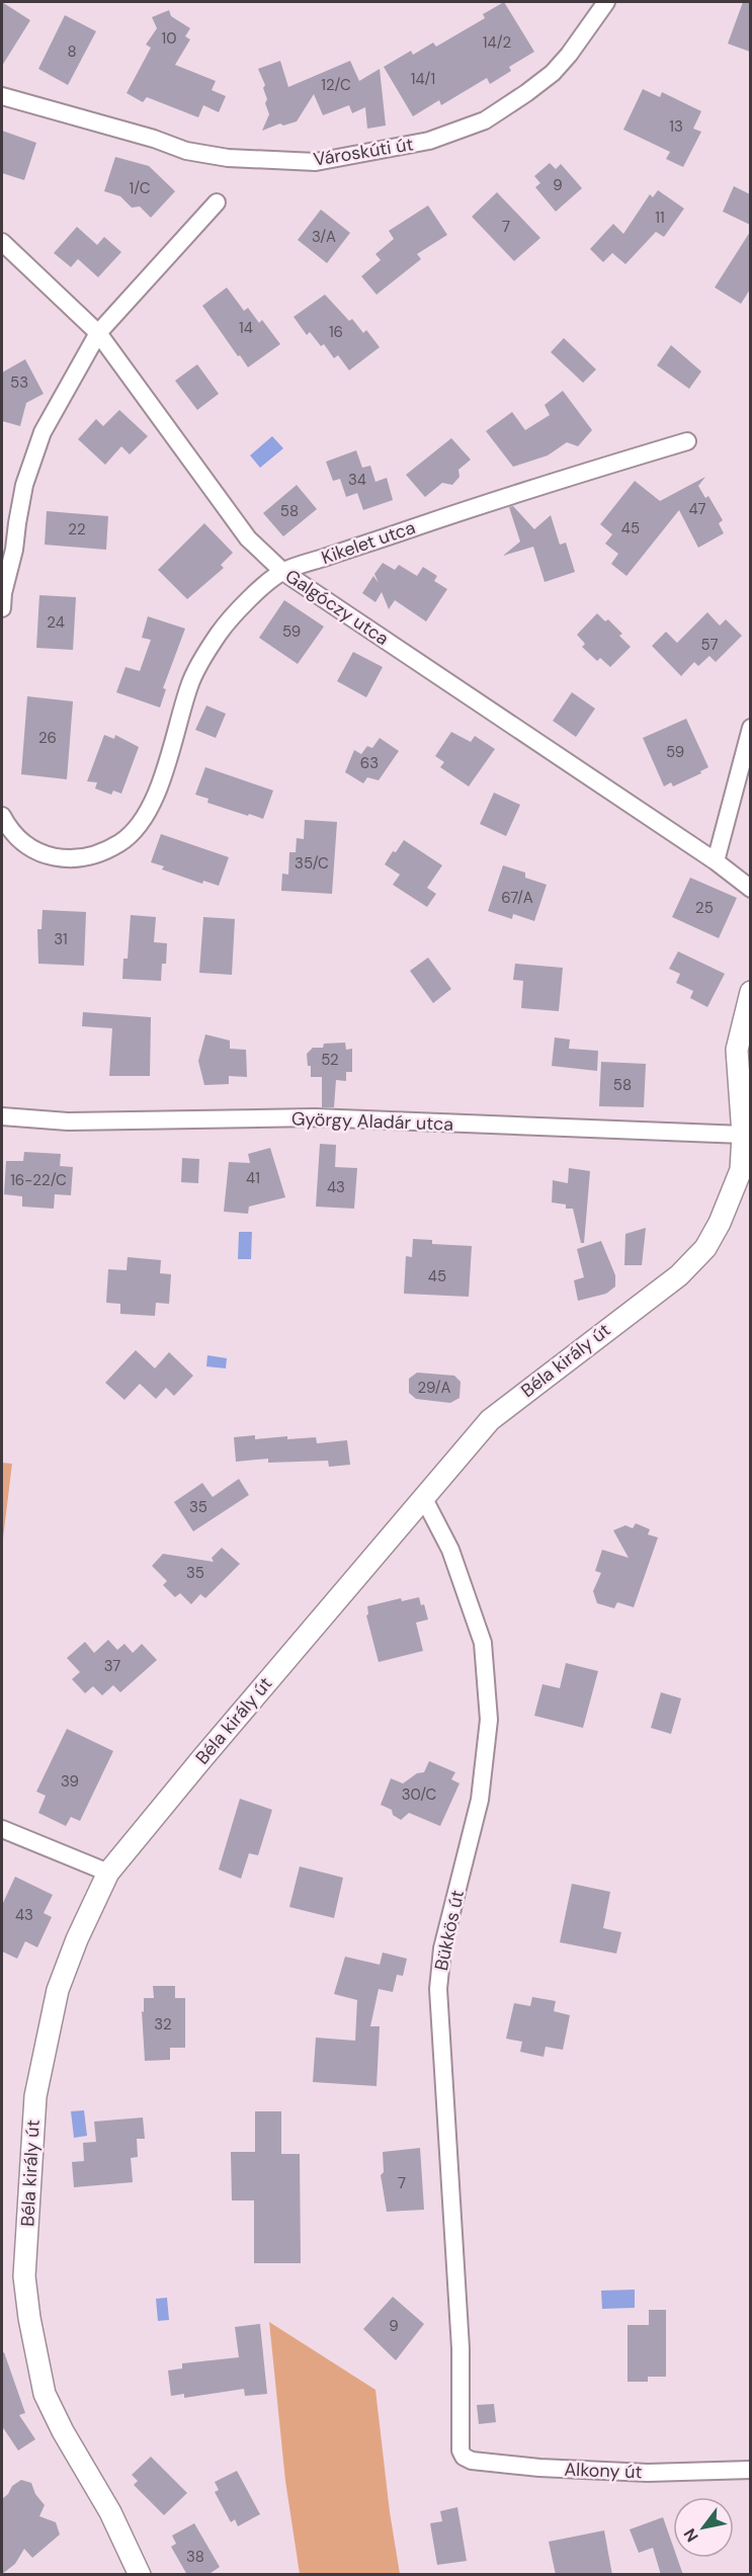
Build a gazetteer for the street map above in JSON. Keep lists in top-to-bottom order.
{
  "streets": {
    "street": [
      "Városkúti út",
      "Kikelet utca",
      "Galgóczy utca",
      "György Aladár utca",
      "Béla király út",
      "Bükkös út",
      "Alkony út"
    ]
  },
  "crossings": [
    ["Kikelet utca", "Galgóczy utca"],
    ["György Aladár utca", "Béla király út"],
    ["Béla király út", "Bükkös út"],
    ["Bükkös út", "Alkony út"]
  ],
  "house_numbers": [
    "10",
    "14/2",
    "8",
    "14/1",
    "12/C",
    "13",
    "9",
    "1/C",
    "11",
    "7",
    "3/A",
    "14",
    "16",
    "53",
    "34",
    "47",
    "58",
    "45",
    "22",
    "24",
    "59",
    "57",
    "26",
    "59",
    "63",
    "35/C",
    "67/A",
    "25",
    "31",
    "52",
    "58",
    "41",
    "16-22/C",
    "43",
    "45",
    "29/A",
    "35",
    "35",
    "37",
    "39",
    "30/C",
    "43",
    "32",
    "7",
    "9",
    "38"
  ],
  "north": "bottom left"
}
